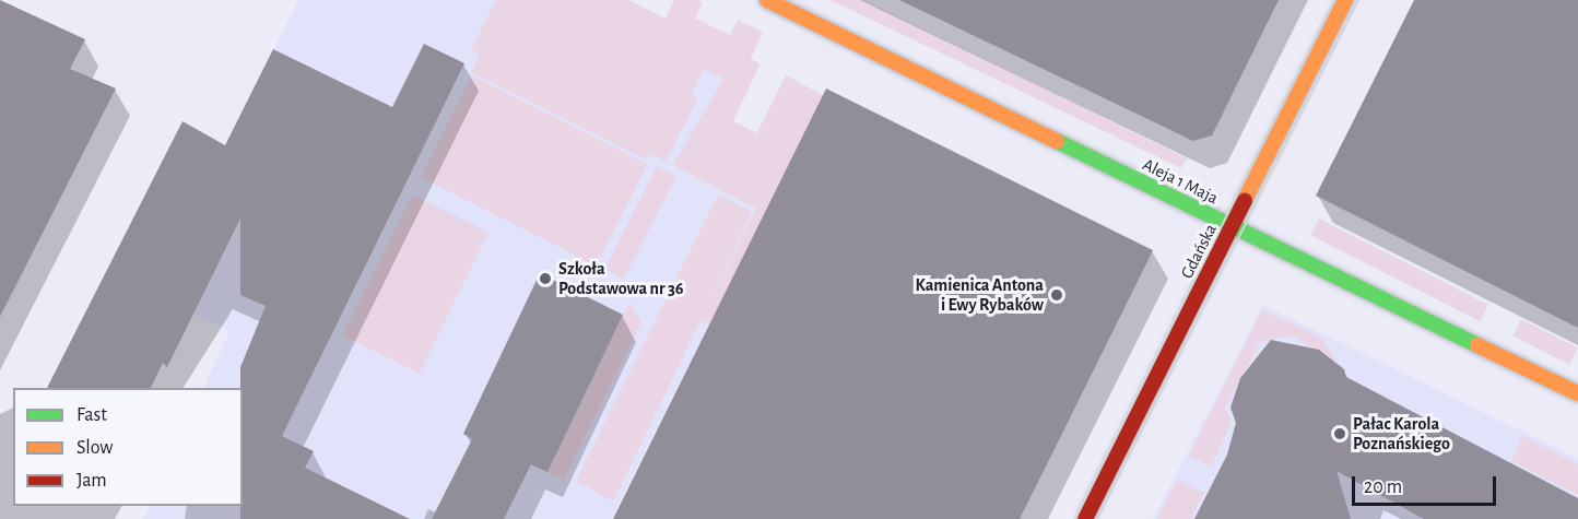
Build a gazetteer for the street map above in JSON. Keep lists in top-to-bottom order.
{
  "streets": {
    "street": ["Aleja 1 Maja", "Gdańska"]
  },
  "crossings": [
    ["Aleja 1 Maja", "Gdańska"]
  ],
  "places": ["Szkoła Podstawowa nr 36", "Kamienica Antona i Ewy Rybaków", "Pałac Karola Poznańskiego"],
  "legend": ["Fast", "Slow", "Jam"],
  "scale_bar": "20 m"
}
